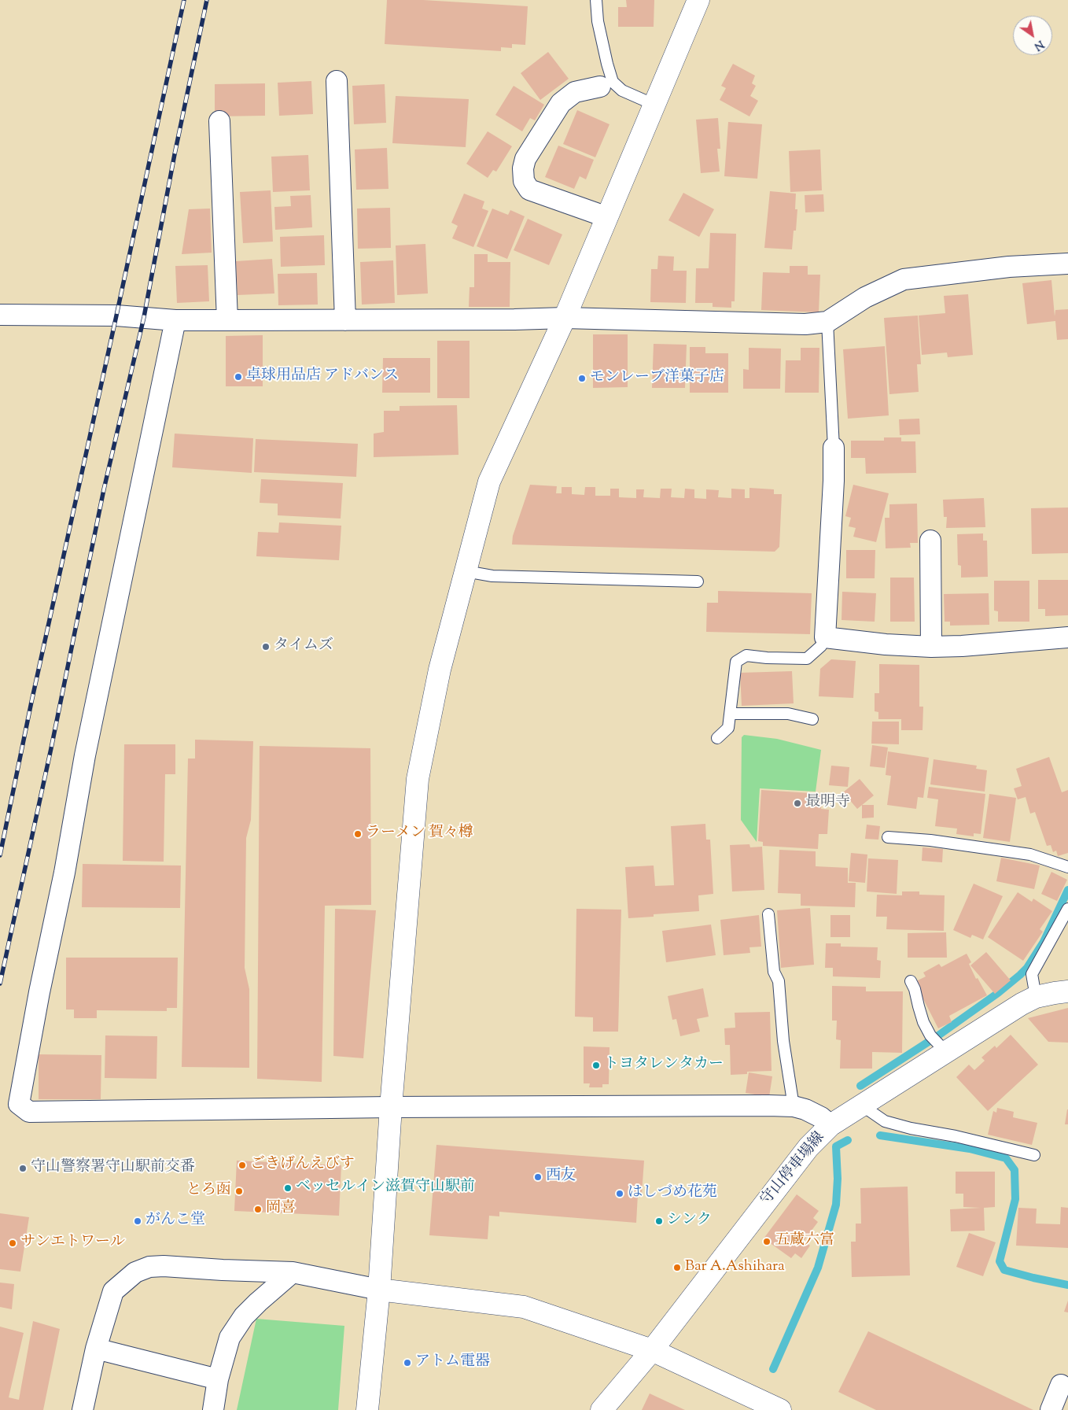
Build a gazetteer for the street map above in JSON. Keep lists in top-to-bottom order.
{
  "streets": {
    "street": ["守山停車場線"]
  },
  "places": [
    "卓球用品店 アドバンス",
    "モンレーブ洋菓子店",
    "タイムズ",
    "最明寺",
    "ラーメン 賀々樽",
    "トヨタレンタカー",
    "ごきげんえびす",
    "守山警察署守山駅前交番",
    "西友",
    "ベッセルイン滋賀守山駅前",
    "とろ函",
    "はしづめ花苑",
    "岡喜",
    "がんこ堂",
    "シンク",
    "五蔵六富",
    "サンエトワール",
    "Bar A.Ashihara",
    "アトム電器"
  ],
  "north": "bottom right"
}
